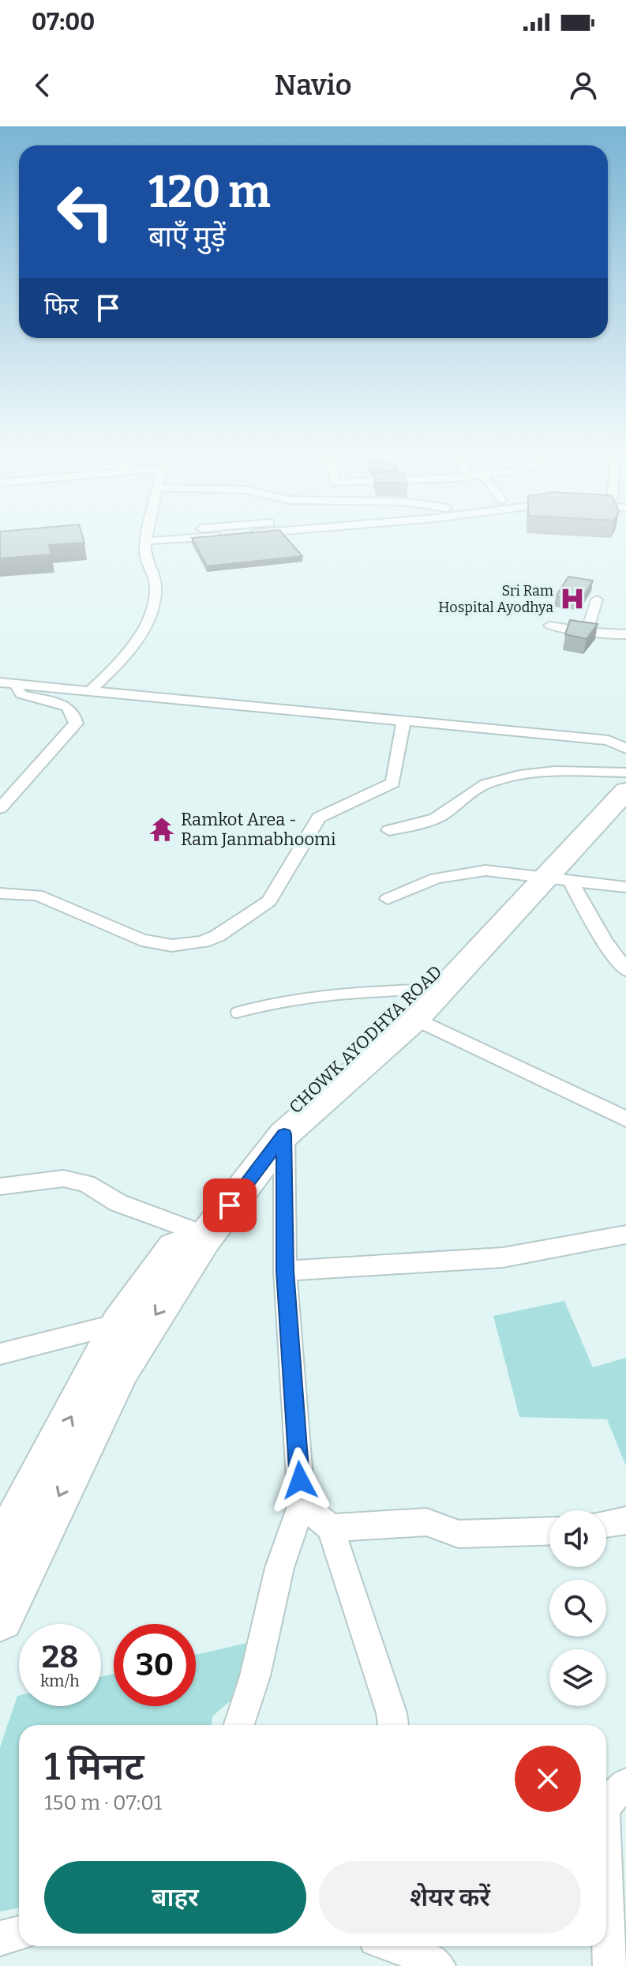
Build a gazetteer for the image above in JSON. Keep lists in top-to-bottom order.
{
  "streets": {
    "main road": ["CHOWK AYODHYA ROAD"]
  },
  "places": {
    "hospital": ["Sri Ram Hospital Ayodhya"],
    "temple": ["Ramkot Area - Ram Janmabhoomi"]
  },
  "page": {
    "status": "07:00",
    "header": "Navio",
    "turn": ["120 m", "बाएँ मुड़ें"],
    "then": "फिर",
    "speed": "28 km/h",
    "limit": "30",
    "heading": ["1 मिनट", "150 m · 07:01"],
    "buttons": ["बाहर", "शेयर करें"]
  }
}
